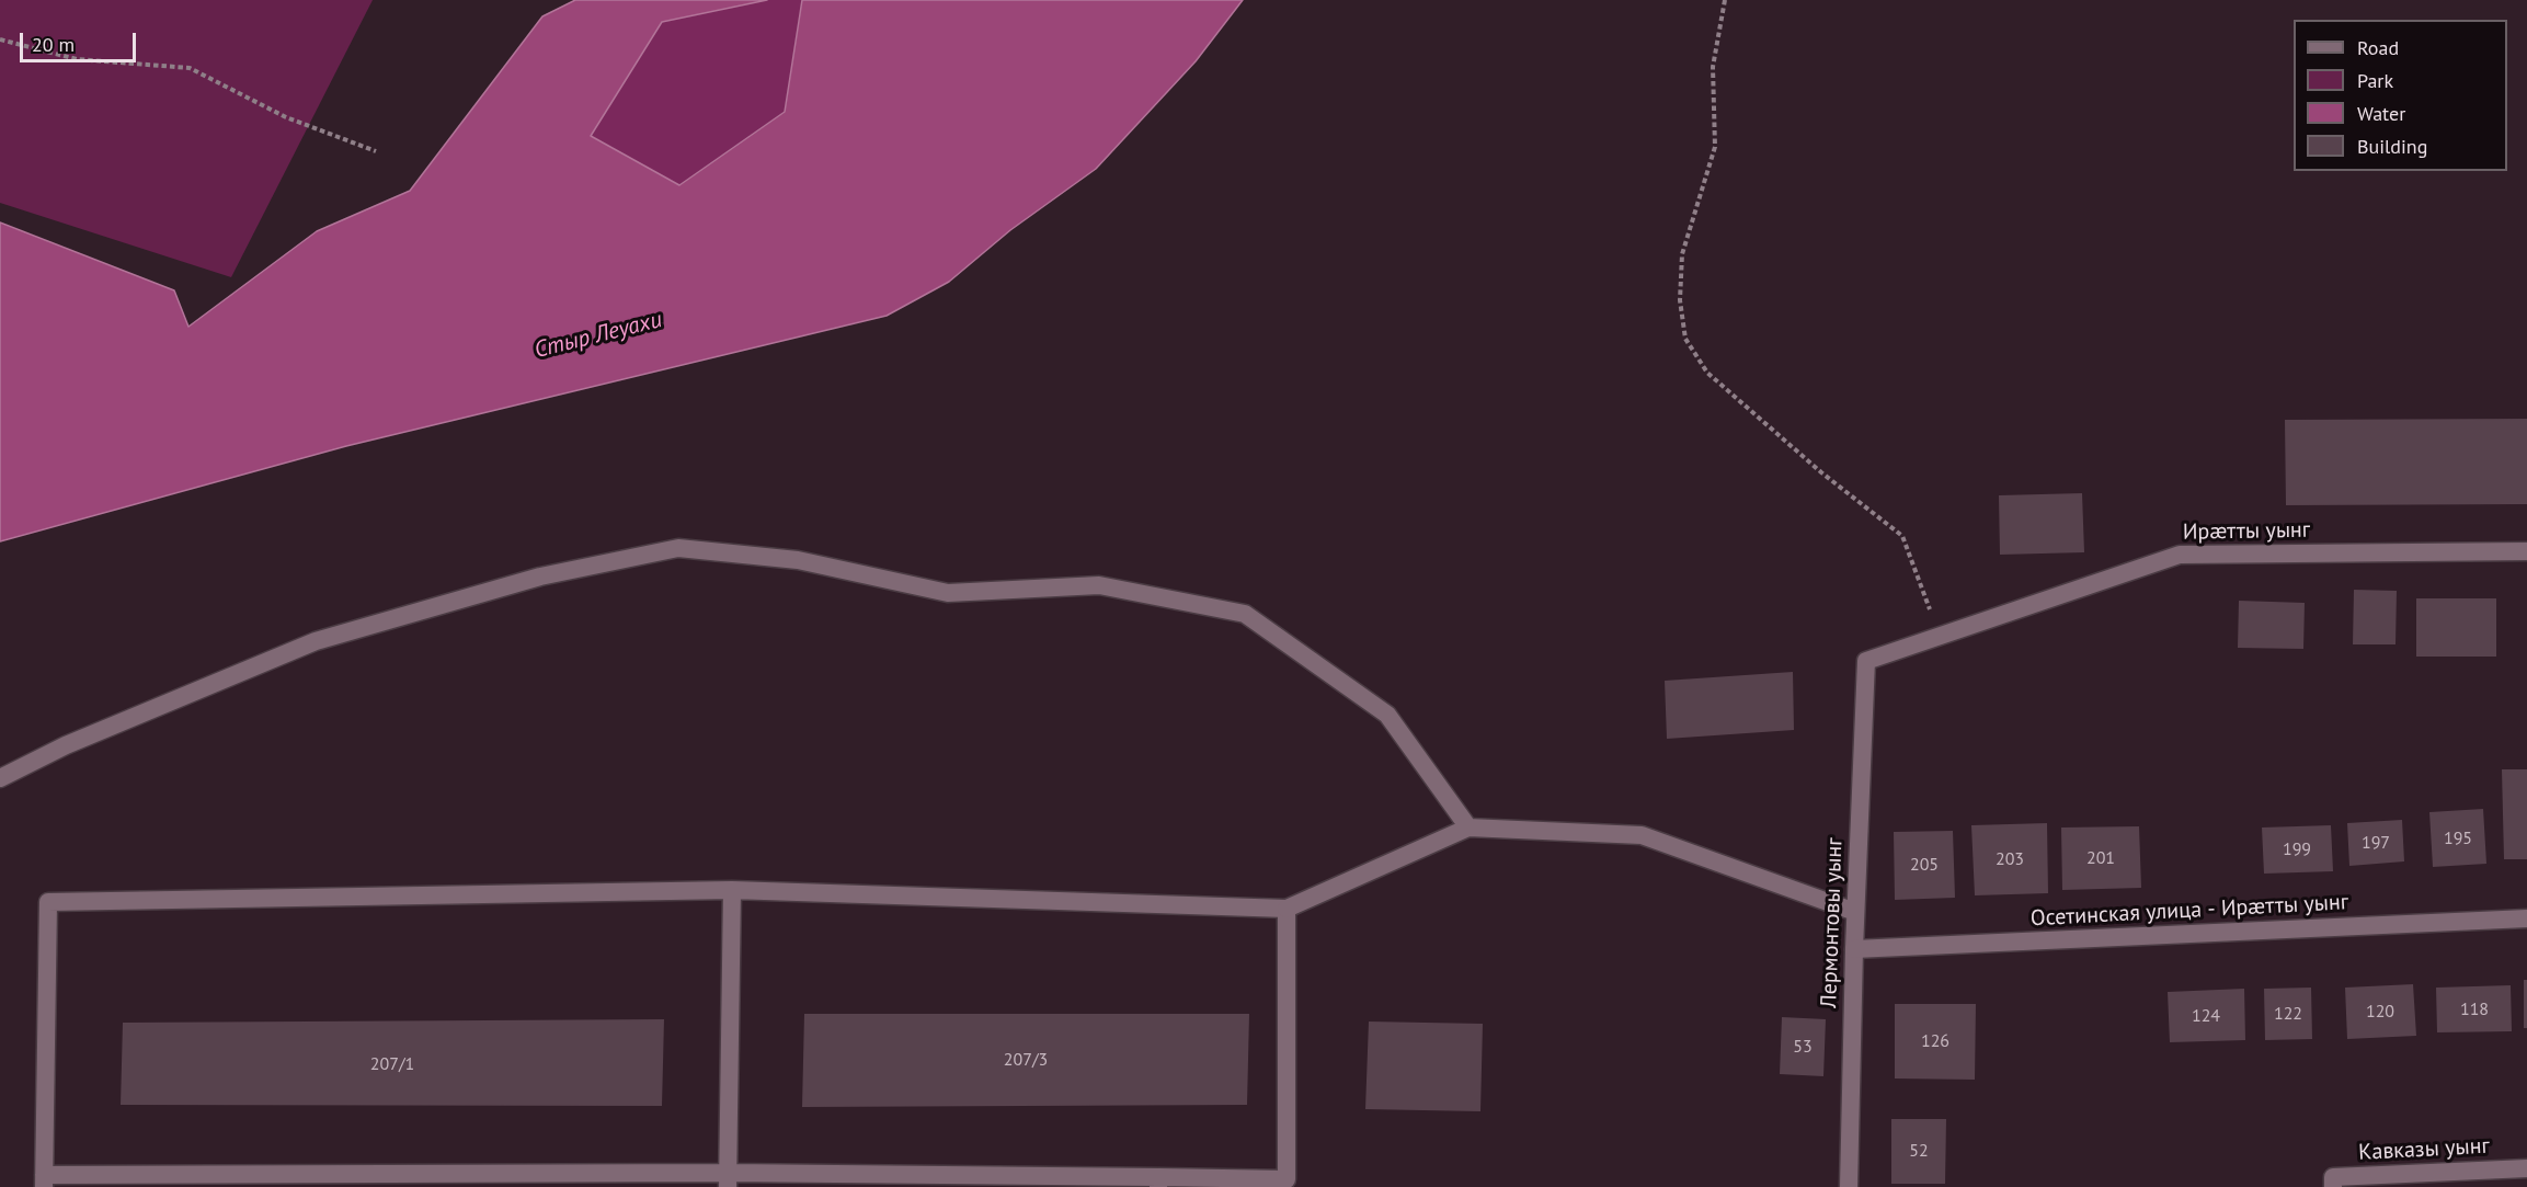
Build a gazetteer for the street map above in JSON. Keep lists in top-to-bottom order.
{
  "streets": {
    "street": [
      "Ирæтты уынг",
      "Осетинская улица - Ирæтты уынг",
      "Лермонтовы уынг",
      "Кавказы уынг"
    ]
  },
  "crossings": [
    ["Ирæтты уынг", "Лермонтовы уынг"],
    ["Осетинская улица - Ирæтты уынг", "Лермонтовы уынг"]
  ],
  "water": ["Стыр Леуахи"],
  "house_numbers": [
    "195",
    "197",
    "199",
    "201",
    "203",
    "205",
    "118",
    "120",
    "122",
    "124",
    "126",
    "53",
    "207/3",
    "207/1",
    "52"
  ],
  "legend": [
    "Road",
    "Park",
    "Water",
    "Building"
  ],
  "scale_bar": "20 m"
}
